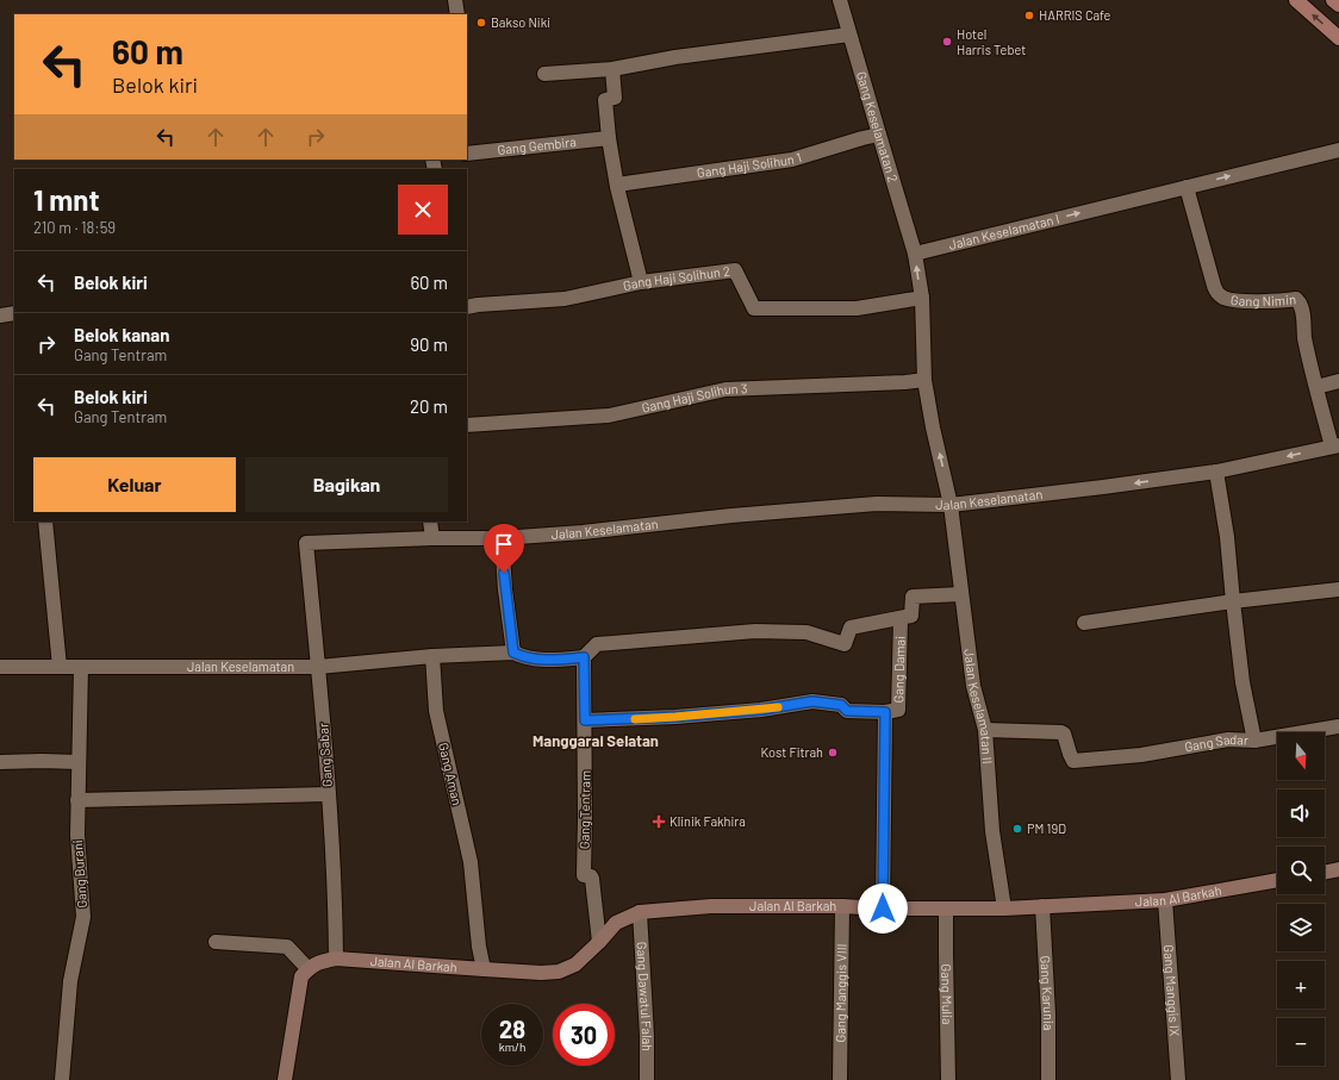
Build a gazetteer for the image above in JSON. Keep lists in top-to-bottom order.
{
  "streets": {
    "street": [
      "Gang Keselamatan 2",
      "Gang Gembira",
      "Gang Haji Solihun 1",
      "Jalan Keselamatan I",
      "Gang Haji Solihun 2",
      "Gang Nimin",
      "Gang Haji Solihun 3",
      "Jalan Keselamatan",
      "Gang Damai",
      "Jalan Keselamatan II",
      "Gang Sadar",
      "Gang Sabar",
      "Gang Aman",
      "Gang Tentram",
      "Gang Burani",
      "Jalan Al Barkah",
      "Gang Manggis IX",
      "Gang Manggis VIII",
      "Gang Karunia",
      "Gang Mulia",
      "Gang Dawatul Falah"
    ]
  },
  "crossings": [
    ["Gang Keselamatan 2", "Gang Haji Solihun 1"],
    ["Gang Keselamatan 2", "Jalan Keselamatan I"],
    ["Jalan Keselamatan I", "Gang Nimin"],
    ["Gang Nimin", "Jalan Keselamatan"],
    ["Jalan Keselamatan", "Jalan Keselamatan II"],
    ["Jalan Keselamatan", "Gang Sadar"],
    ["Jalan Keselamatan", "Gang Sabar"],
    ["Jalan Keselamatan", "Gang Burani"],
    ["Gang Damai", "Jalan Al Barkah"],
    ["Jalan Keselamatan II", "Gang Sadar"],
    ["Jalan Keselamatan II", "Jalan Al Barkah"],
    ["Gang Sabar", "Jalan Al Barkah"],
    ["Gang Aman", "Jalan Al Barkah"],
    ["Gang Tentram", "Jalan Al Barkah"],
    ["Jalan Al Barkah", "Gang Manggis IX"],
    ["Jalan Al Barkah", "Gang Manggis VIII"],
    ["Jalan Al Barkah", "Gang Karunia"],
    ["Jalan Al Barkah", "Gang Mulia"],
    ["Jalan Al Barkah", "Gang Dawatul Falah"]
  ],
  "one_way": ["Jalan Keselamatan I"],
  "districts": ["Manggarai Selatan"],
  "places": {
    "other": [
      "HARRIS Cafe",
      "Bakso Niki",
      "Hotel Harris Tebet",
      "Kost Fitrah",
      "PM 19D"
    ],
    "health": ["Klinik Fakhira"]
  },
  "north": "bottom",
  "page": {
    "turn": ["60 m", "Belok kiri"],
    "heading": ["1 mnt", "210 m · 18:59"],
    "list": [
      {
        "name": "Belok kiri",
        "value": "60 m"
      },
      {
        "name": "Belok kanan",
        "note": "Gang Tentram",
        "value": "90 m"
      },
      {
        "name": "Belok kiri",
        "note": "Gang Tentram",
        "value": "20 m"
      }
    ],
    "buttons": ["Keluar", "Bagikan"],
    "map_buttons": ["+", "−"],
    "speed": "28 km/h",
    "limit": "30"
  }
}
